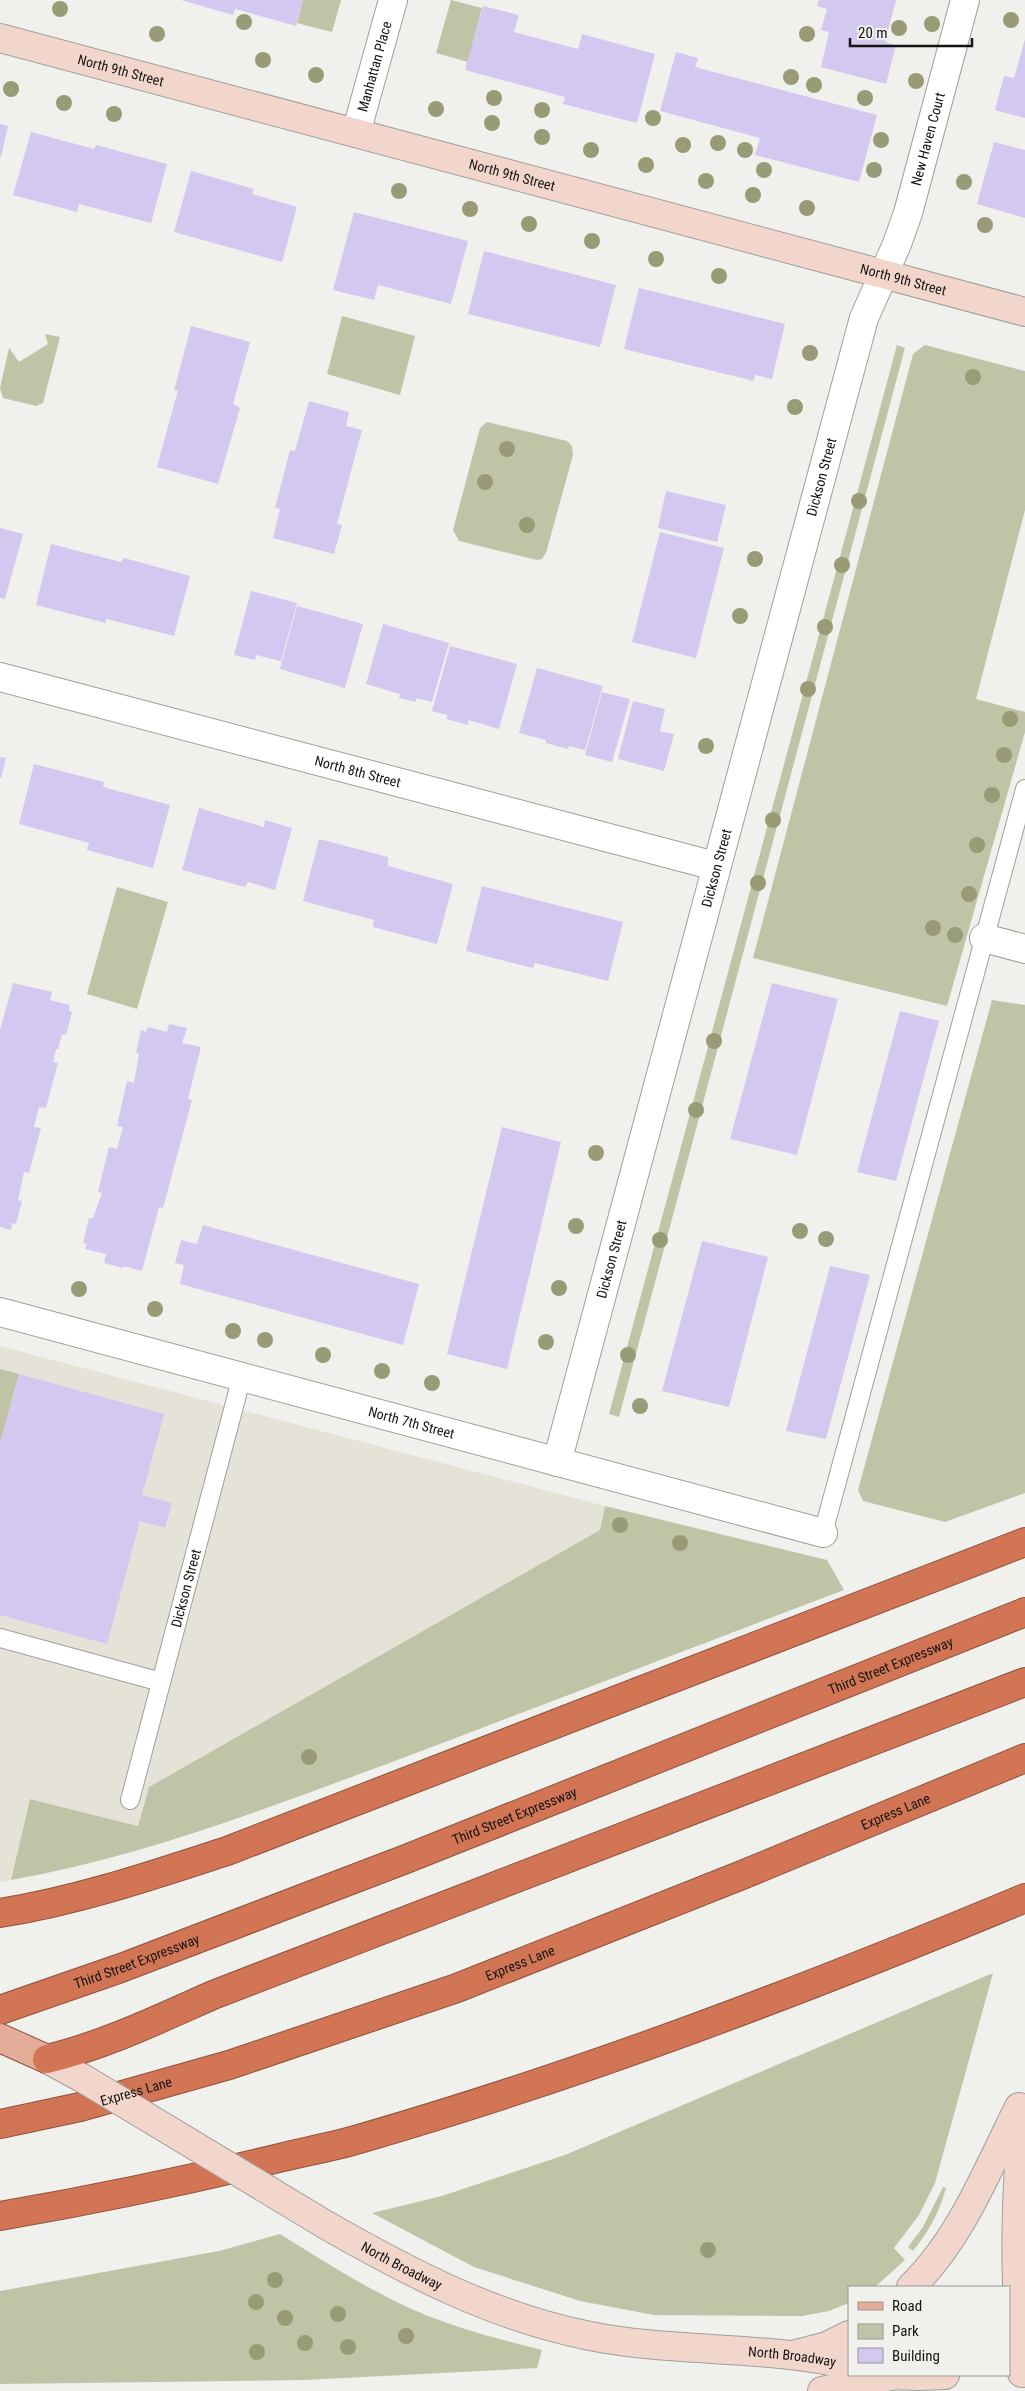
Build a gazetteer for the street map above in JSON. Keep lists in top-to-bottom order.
{
  "streets": {
    "highway": ["Third Street Expressway", "Express Lane"],
    "main road": ["North 9th Street", "North Broadway"],
    "street": [
      "Manhattan Place",
      "New Haven Court",
      "Dickson Street",
      "North 8th Street",
      "North 7th Street"
    ]
  },
  "crossings": [
    ["Manhattan Place", "North 9th Street"],
    ["North 9th Street", "New Haven Court"],
    ["North 9th Street", "Dickson Street"],
    ["New Haven Court", "Dickson Street"],
    ["Dickson Street", "North 8th Street"],
    ["Dickson Street", "North 7th Street"]
  ],
  "legend": ["Road", "Park", "Building"],
  "scale_bar": "20 m"
}
